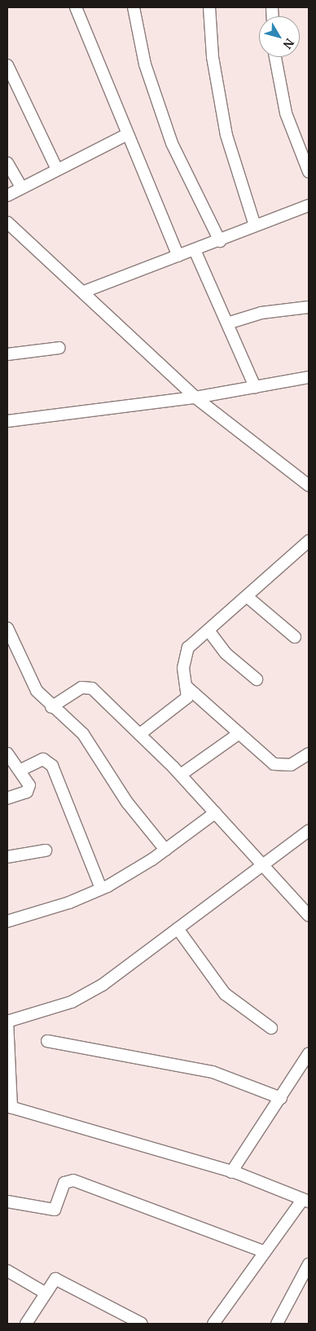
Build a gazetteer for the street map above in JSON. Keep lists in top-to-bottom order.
{
  "north": "bottom right"
}
